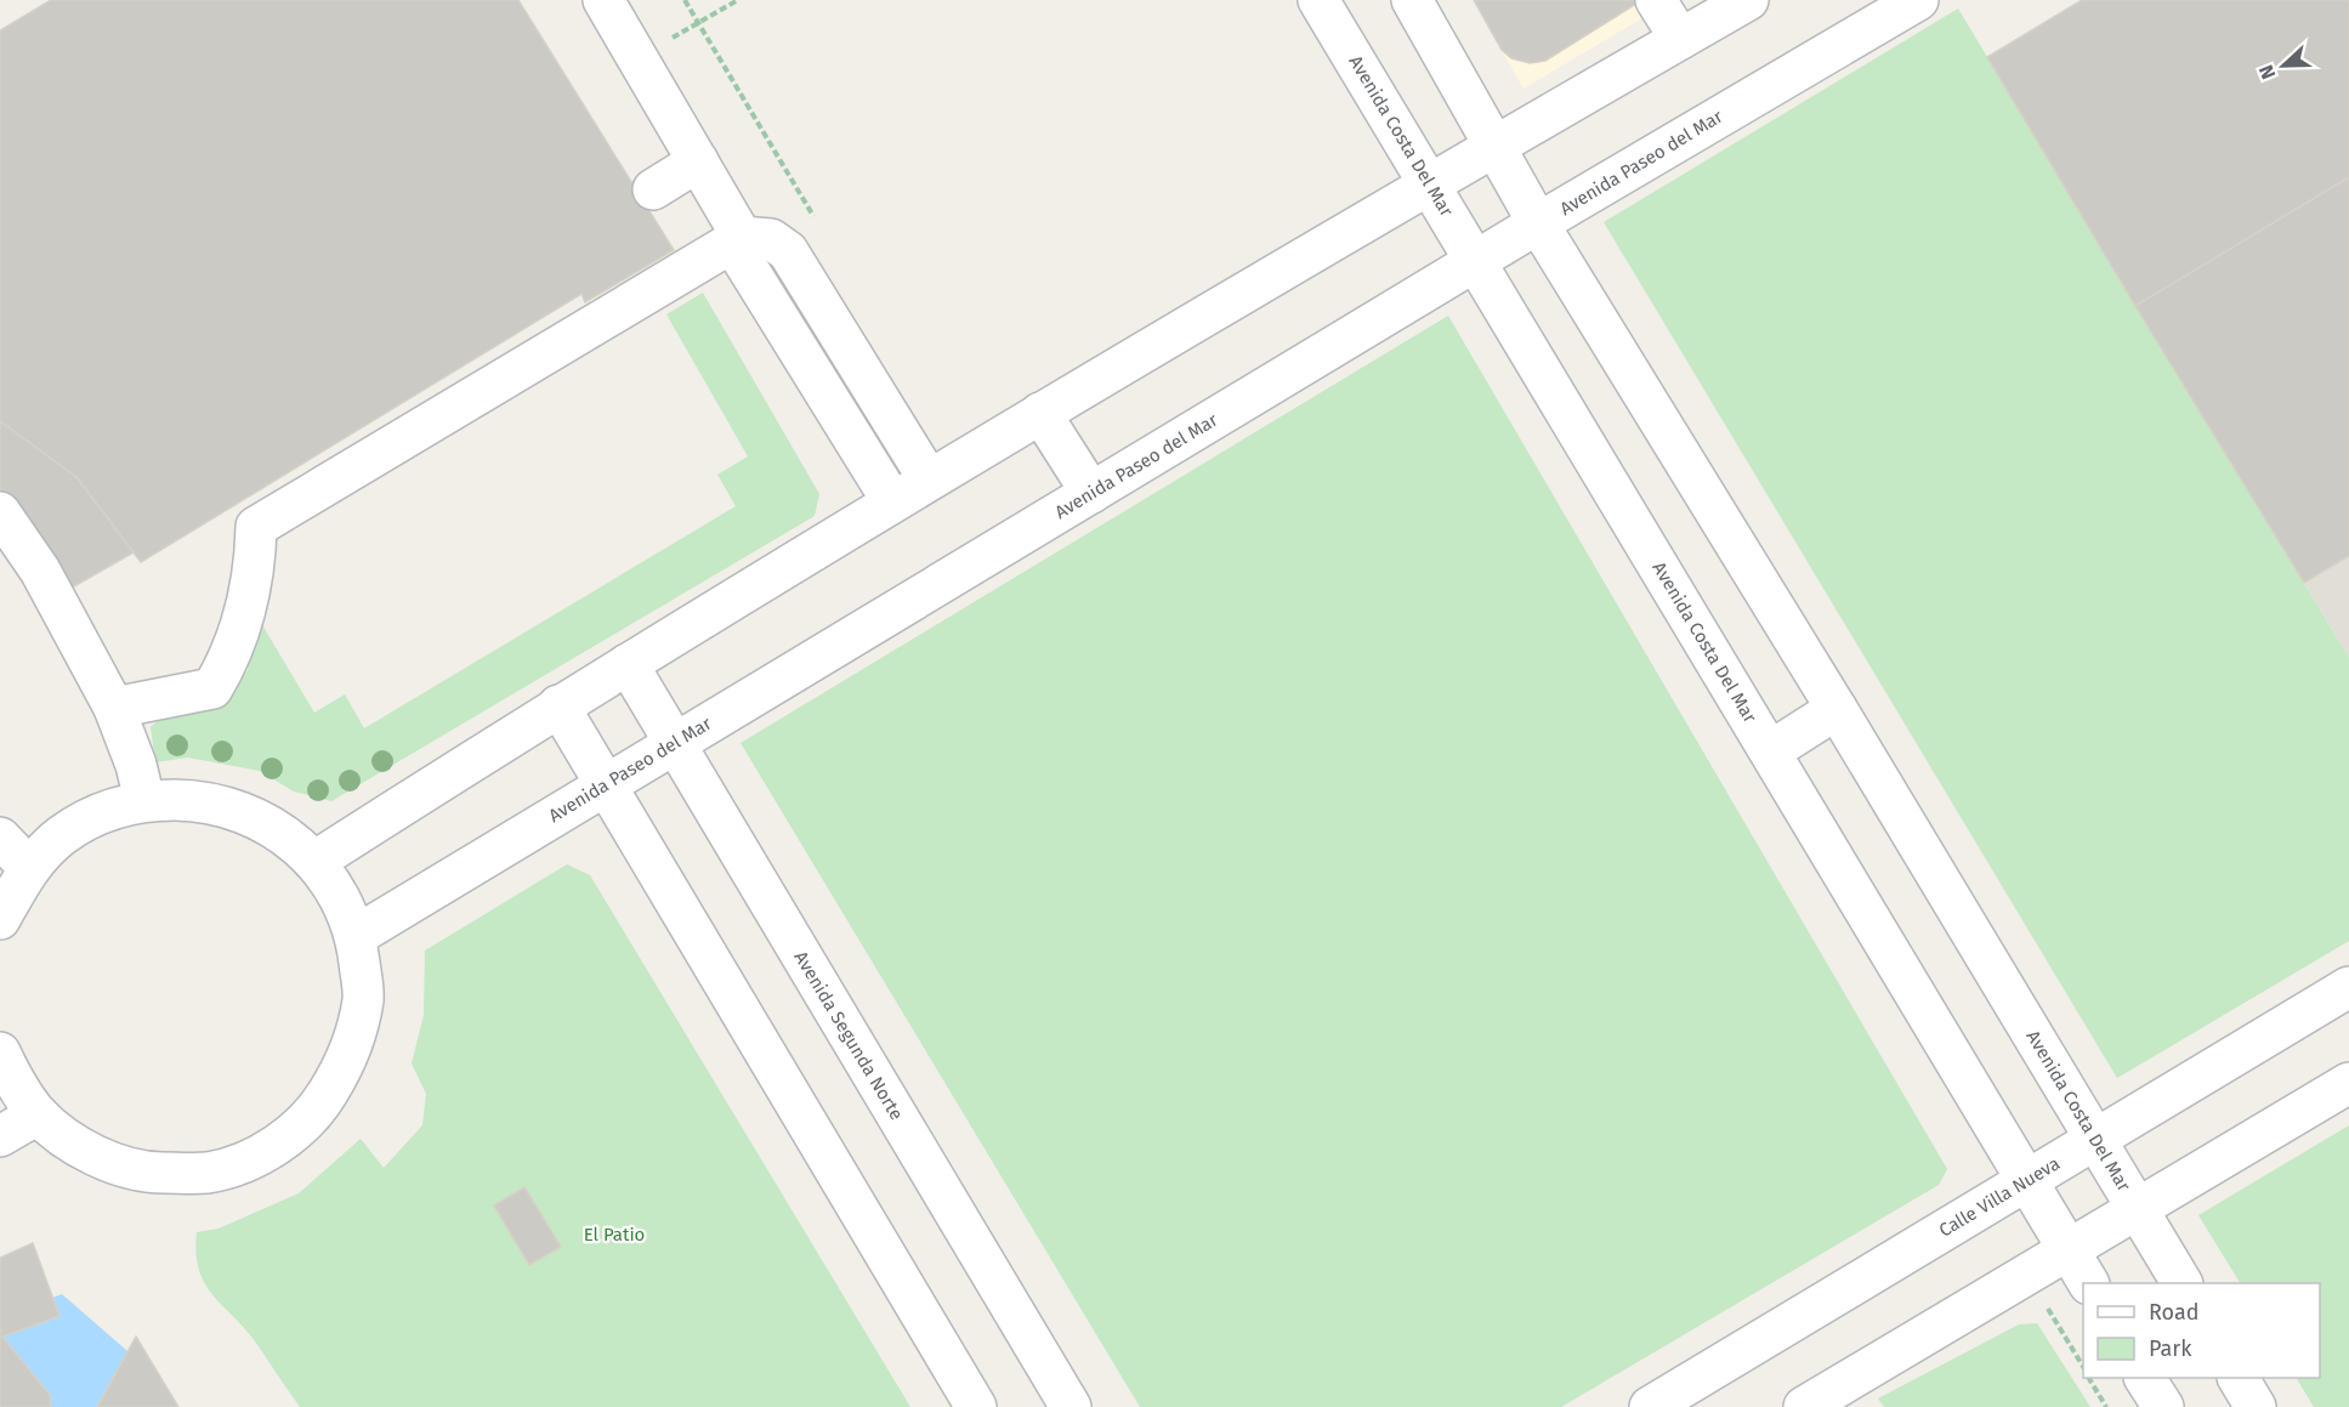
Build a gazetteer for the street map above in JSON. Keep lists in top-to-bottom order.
{
  "streets": {
    "street": [
      "Avenida Costa Del Mar",
      "Avenida Paseo del Mar",
      "Avenida Segunda Norte",
      "Calle Villa Nueva"
    ]
  },
  "crossings": [
    ["Avenida Costa Del Mar", "Avenida Paseo del Mar"],
    ["Avenida Costa Del Mar", "Calle Villa Nueva"],
    ["Avenida Paseo del Mar", "Avenida Segunda Norte"]
  ],
  "parks": ["El Patio"],
  "legend": ["Road", "Park"],
  "north": "left"
}
